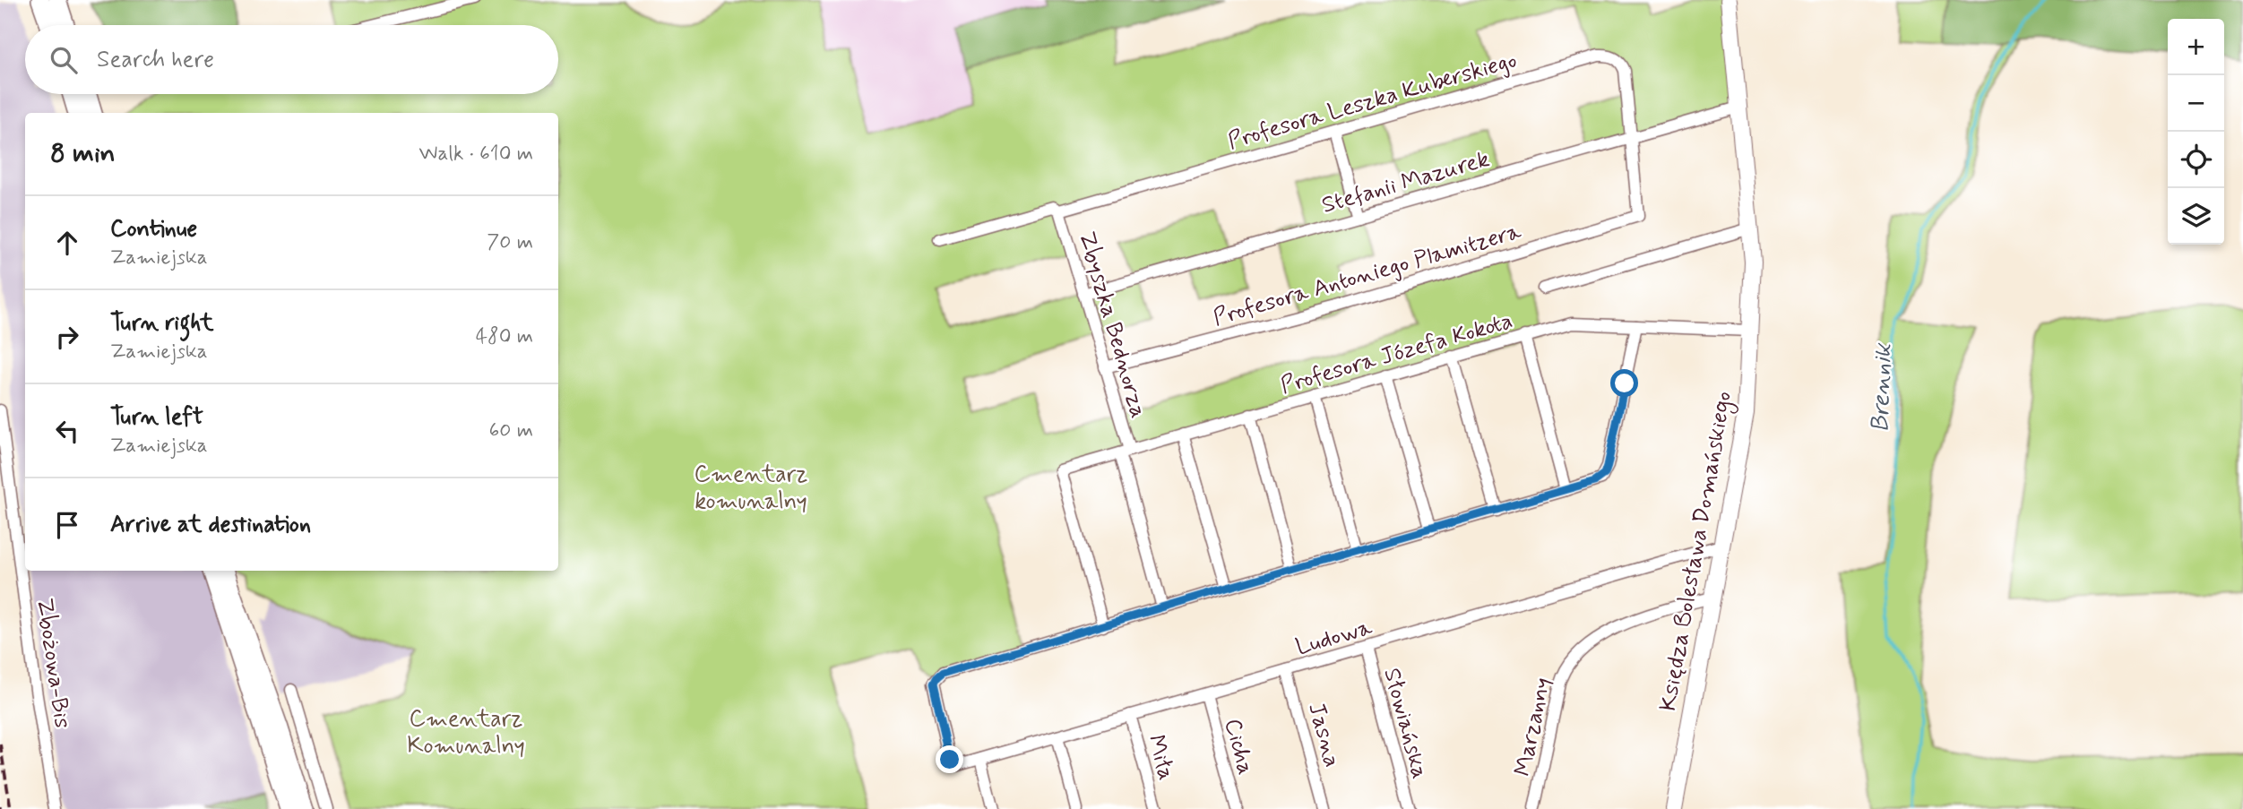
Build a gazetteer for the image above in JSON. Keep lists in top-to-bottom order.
{
  "streets": {
    "main road": ["Księdza Bolesława Domańskiego"],
    "street": [
      "Profesora Leszka Kuberskiego",
      "Stefanii Mazurek",
      "Profesora Antoniego Plamitzera",
      "Zbyszka Bednorza",
      "Profesora Józefa Kokota",
      "Ludowa",
      "Zbożowa-Bis",
      "Słowiańska",
      "Marzanny",
      "Jasna",
      "Cicha",
      "Miła"
    ]
  },
  "crossings": [
    ["Profesora Leszka Kuberskiego", "Stefanii Mazurek"],
    ["Profesora Leszka Kuberskiego", "Profesora Antoniego Plamitzera"],
    ["Profesora Leszka Kuberskiego", "Zbyszka Bednorza"],
    ["Stefanii Mazurek", "Zbyszka Bednorza"],
    ["Stefanii Mazurek", "Księdza Bolesława Domańskiego"],
    ["Profesora Antoniego Plamitzera", "Zbyszka Bednorza"],
    ["Zbyszka Bednorza", "Profesora Józefa Kokota"],
    ["Profesora Józefa Kokota", "Księdza Bolesława Domańskiego"],
    ["Profesora Józefa Kokota", "Ludowa"],
    ["Księdza Bolesława Domańskiego", "Ludowa"],
    ["Księdza Bolesława Domańskiego", "Marzanny"],
    ["Ludowa", "Słowiańska"],
    ["Ludowa", "Jasna"],
    ["Ludowa", "Cicha"],
    ["Ludowa", "Miła"]
  ],
  "water": ["Brennik"],
  "parks": ["Cmentarz komunalny", "Cmentarz Komunalny"],
  "page": {
    "map_buttons": ["+", "−"],
    "search": "Search here",
    "heading": ["8 min", "Walk · 610 m"],
    "list": [
      ["Continue", "Zamiejska", "70 m"],
      ["Turn right", "Zamiejska", "480 m"],
      ["Turn left", "Zamiejska", "60 m"],
      "Arrive at destination"
    ]
  }
}
